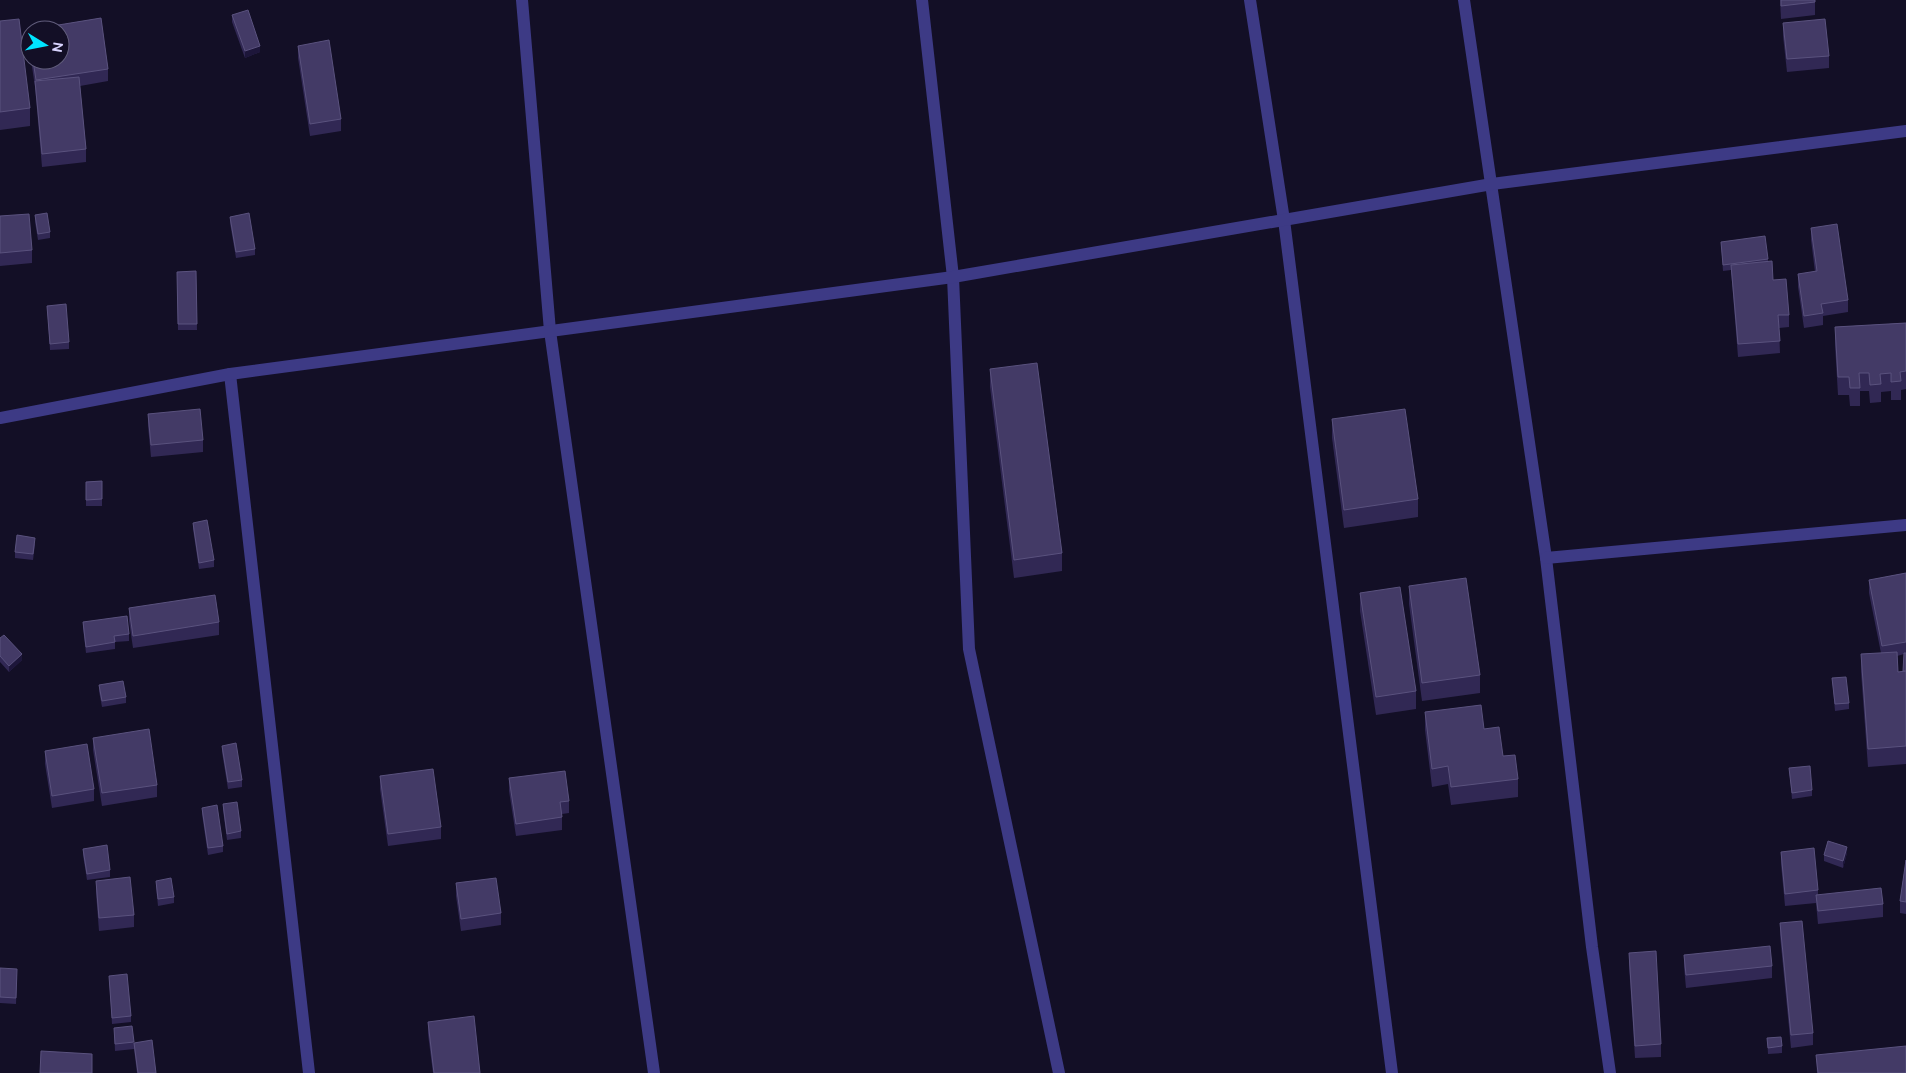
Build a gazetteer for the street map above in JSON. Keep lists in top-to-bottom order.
{
  "north": "right"
}
